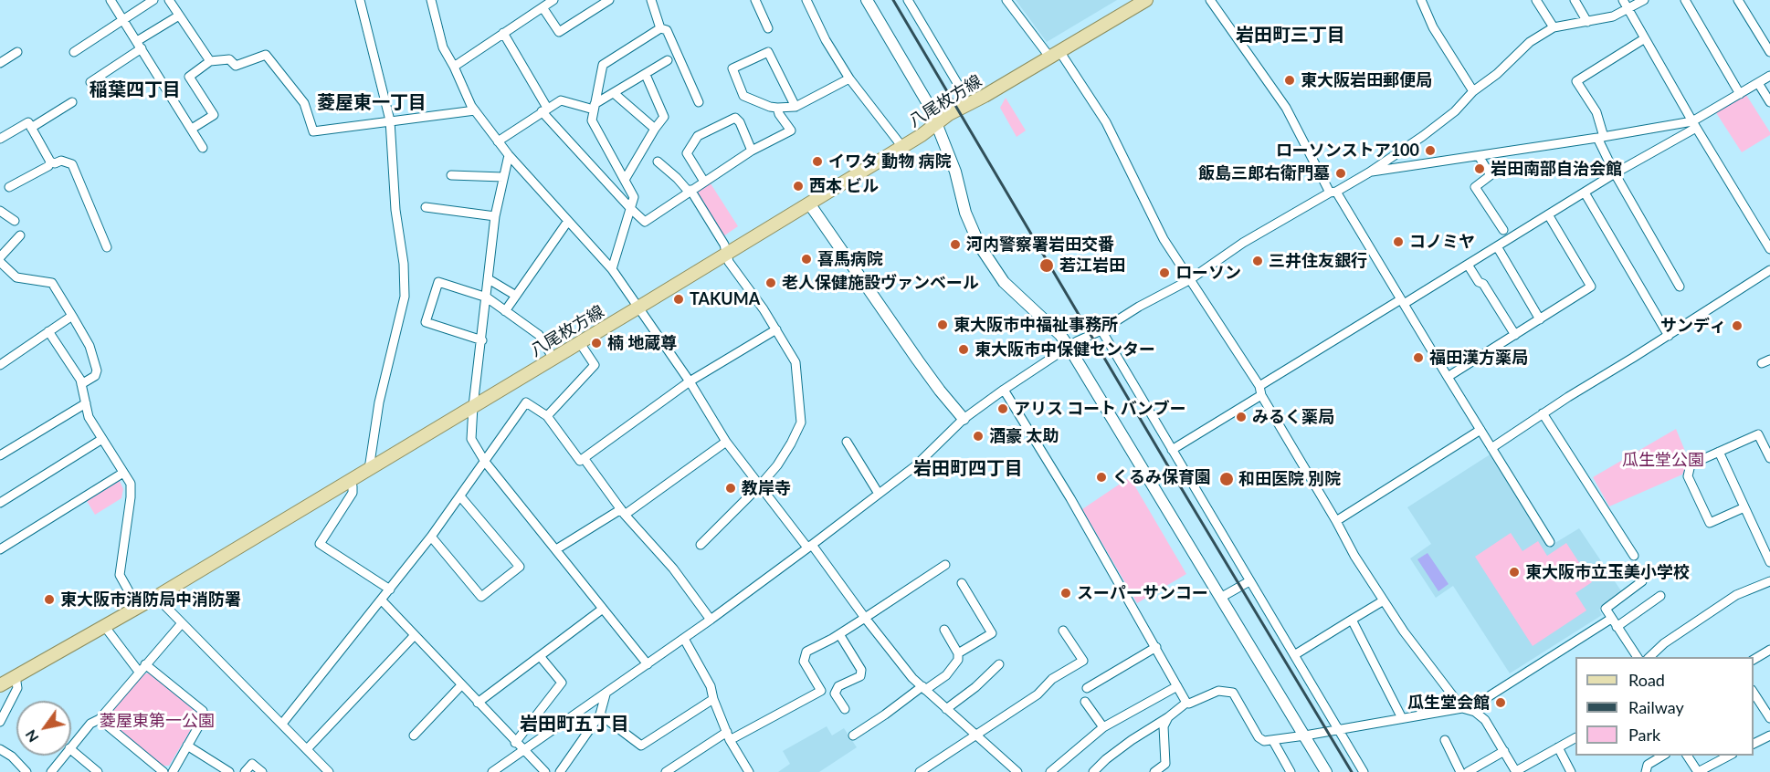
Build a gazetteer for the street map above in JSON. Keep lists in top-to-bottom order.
{
  "streets": {
    "main road": ["八尾枚方線"]
  },
  "districts": [
    "岩田町三丁目",
    "稲葉四丁目",
    "菱屋東一丁目",
    "岩田町四丁目",
    "岩田町五丁目"
  ],
  "parks": ["瓜生堂公園", "菱屋東第一公園"],
  "places": [
    "東大阪岩田郵便局",
    "ローソンストア100",
    "イワタ 動物 病院",
    "岩田南部自治会館",
    "飯島三郎右衛門墓",
    "西本 ビル",
    "コノミヤ",
    "河内警察署岩田交番",
    "喜馬病院",
    "三井住友銀行",
    "若江岩田",
    "ローソン",
    "老人保健施設ヴァンベール",
    "TAKUMA",
    "東大阪市中福祉事務所",
    "サンディ",
    "楠 地蔵尊",
    "東大阪市中保健センター",
    "福田漢方薬局",
    "アリス コート バンブー",
    "みるく薬局",
    "酒豪 太助",
    "くるみ保育園",
    "和田医院 別院",
    "教岸寺",
    "東大阪市立玉美小学校",
    "スーパーサンコー",
    "東大阪市消防局中消防署",
    "瓜生堂会館"
  ],
  "legend": ["Road", "Railway", "Park"],
  "north": "bottom left"
}
